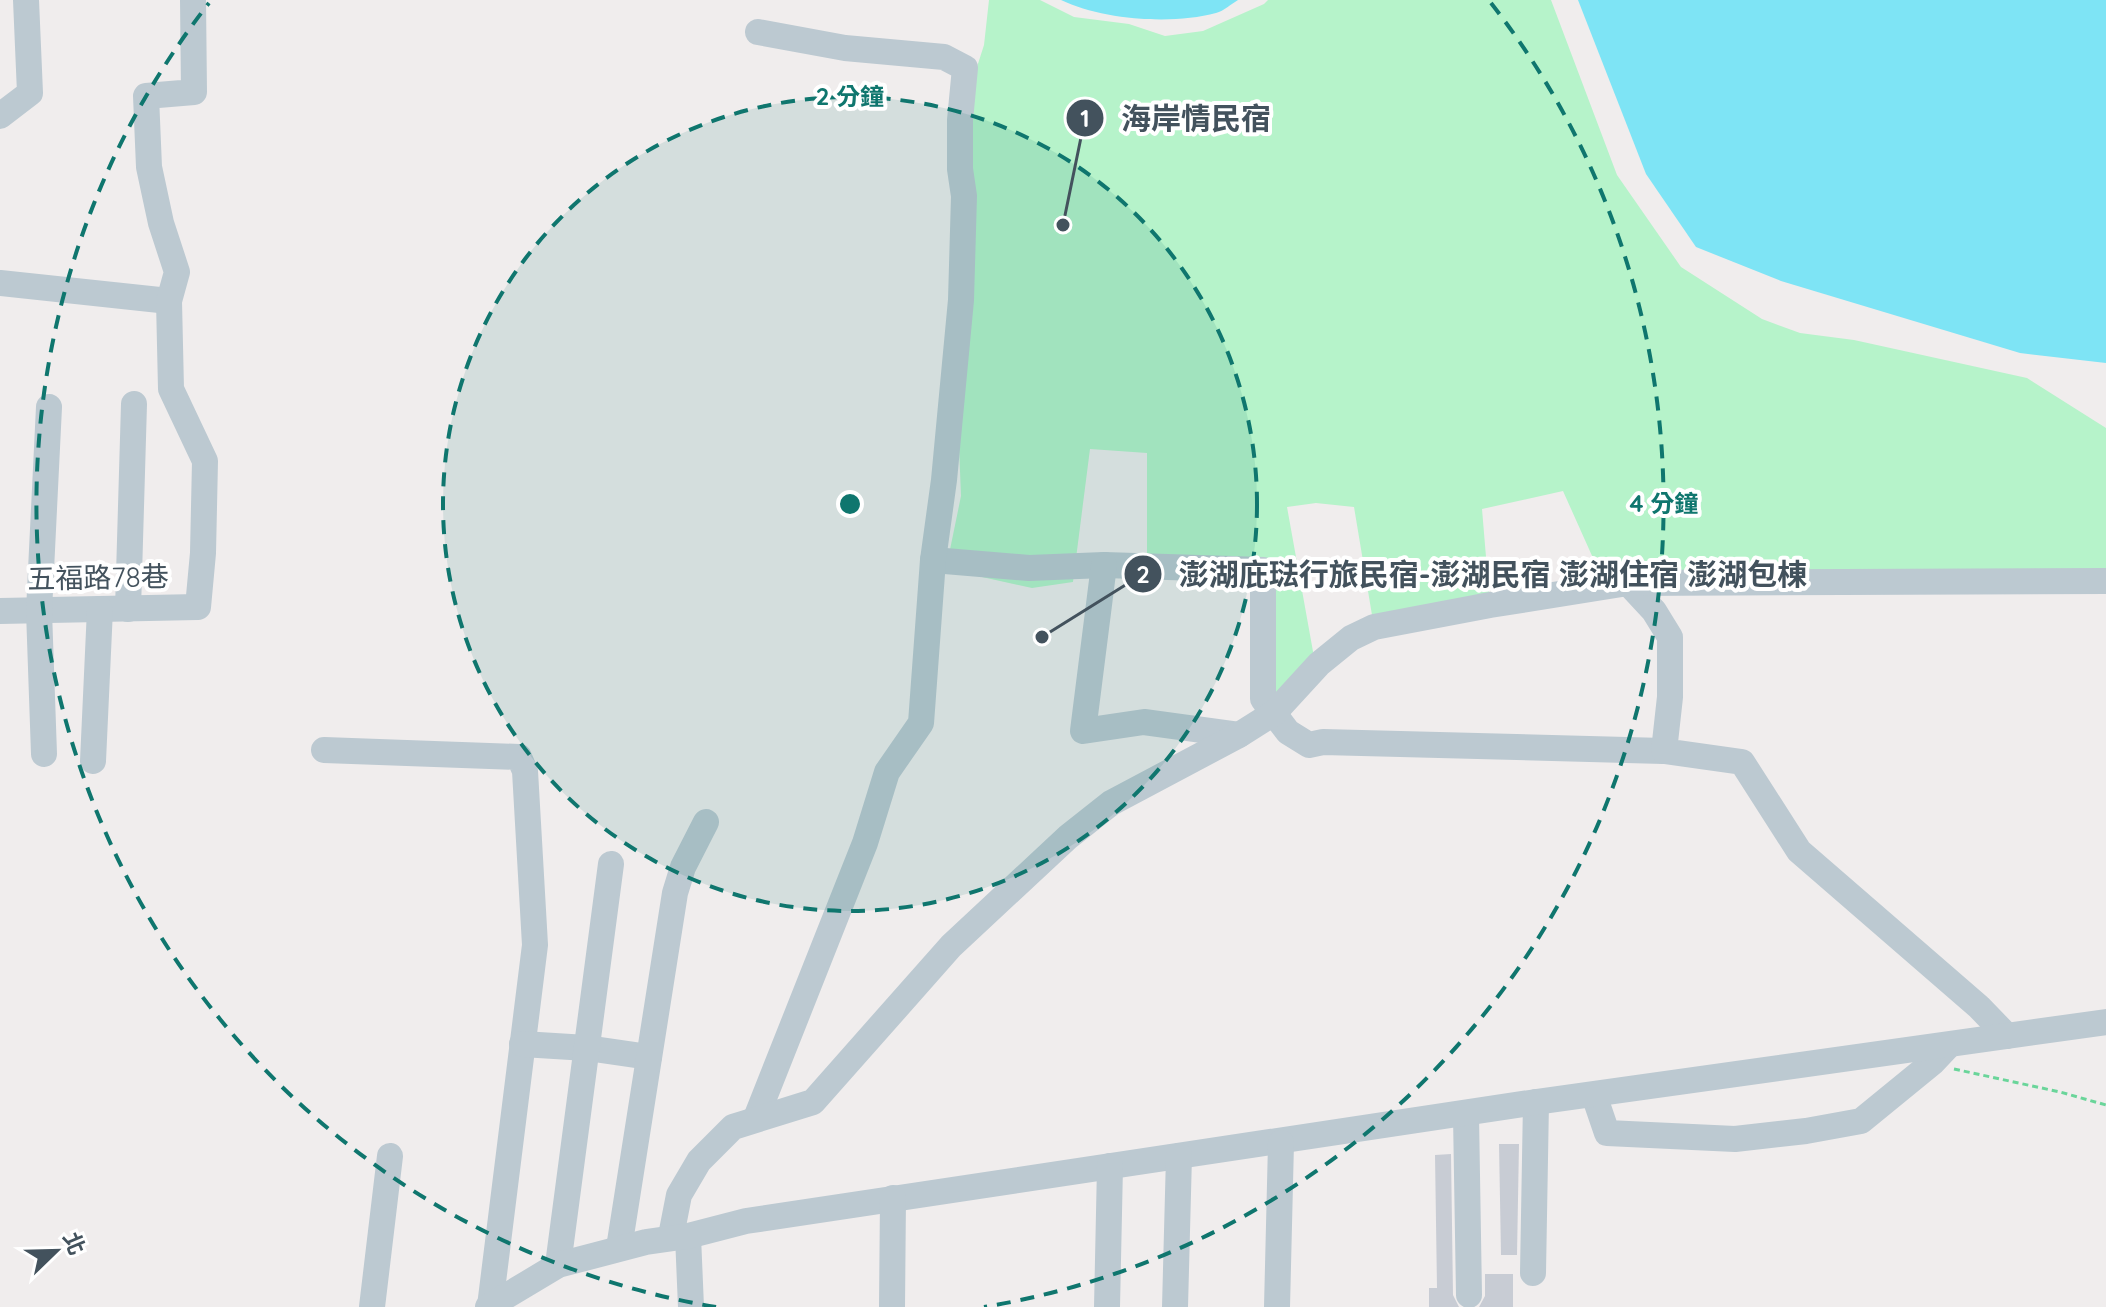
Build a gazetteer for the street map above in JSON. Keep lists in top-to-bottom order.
{
  "streets": {
    "street": ["五福路78巷"]
  },
  "places": ["海岸情民宿", "澎湖庇琺行旅民宿-澎湖民宿 澎湖住宿 澎湖包棟"],
  "north": "top right",
  "rings": ["2 分鐘", "4 分鐘"]
}
